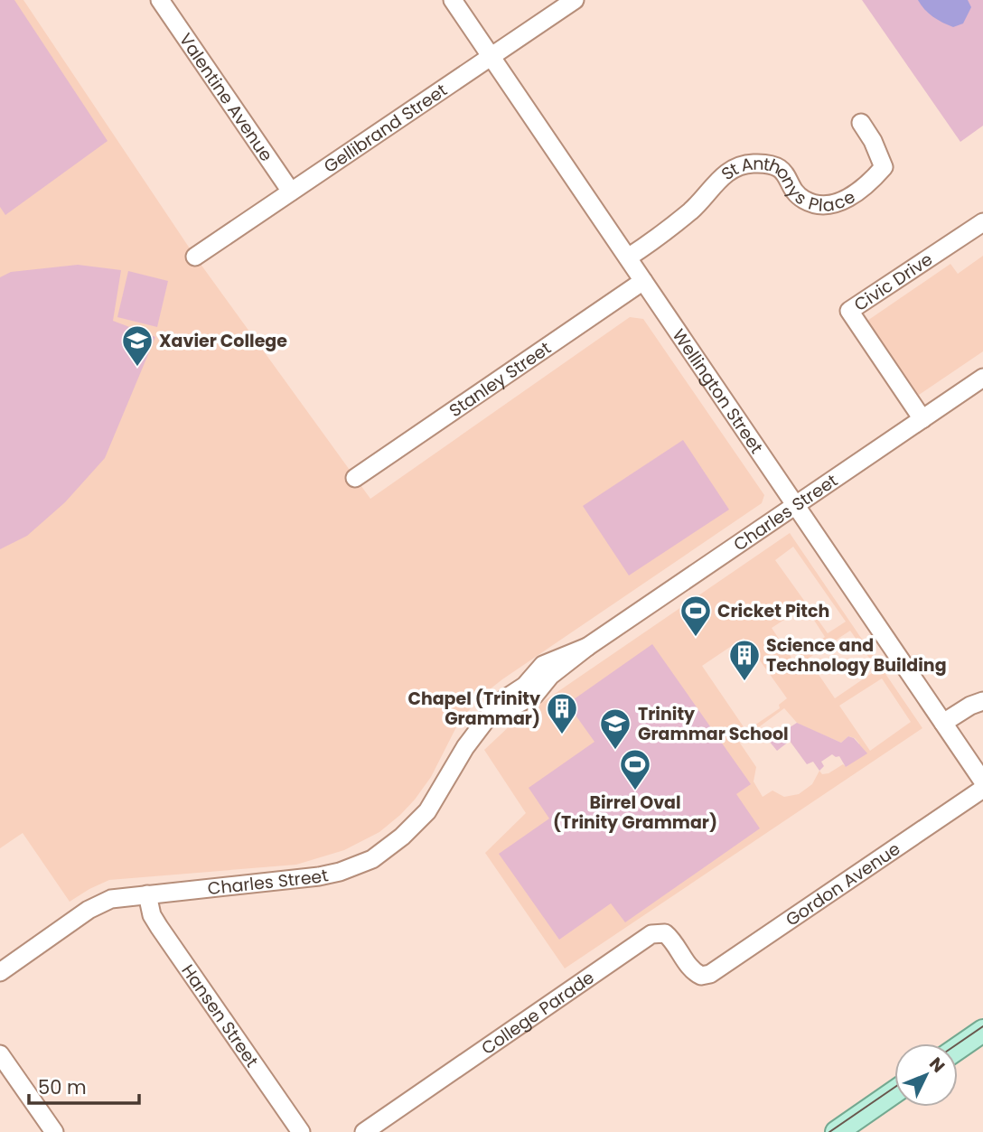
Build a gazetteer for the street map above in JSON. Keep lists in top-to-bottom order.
{
  "streets": {
    "street": [
      "Valentine Avenue",
      "Gellibrand Street",
      "St Anthonys Place",
      "Civic Drive",
      "Stanley Street",
      "Wellington Street",
      "Charles Street",
      "Gordon Avenue",
      "College Parade",
      "Hansen Street"
    ]
  },
  "crossings": [
    ["Valentine Avenue", "Gellibrand Street"],
    ["Gellibrand Street", "Wellington Street"],
    ["St Anthonys Place", "Wellington Street"],
    ["Civic Drive", "Charles Street"],
    ["Stanley Street", "Wellington Street"],
    ["Wellington Street", "Charles Street"],
    ["Charles Street", "Hansen Street"],
    ["Gordon Avenue", "College Parade"]
  ],
  "places": {
    "school or university": ["Xavier College", "Trinity Grammar School"],
    "sports": ["Cricket Pitch", "Birrel Oval (Trinity Grammar)"],
    "building": ["Science and Technology Building", "Chapel (Trinity Grammar)"]
  },
  "scale_bar": "50 m",
  "north": "top right"
}
